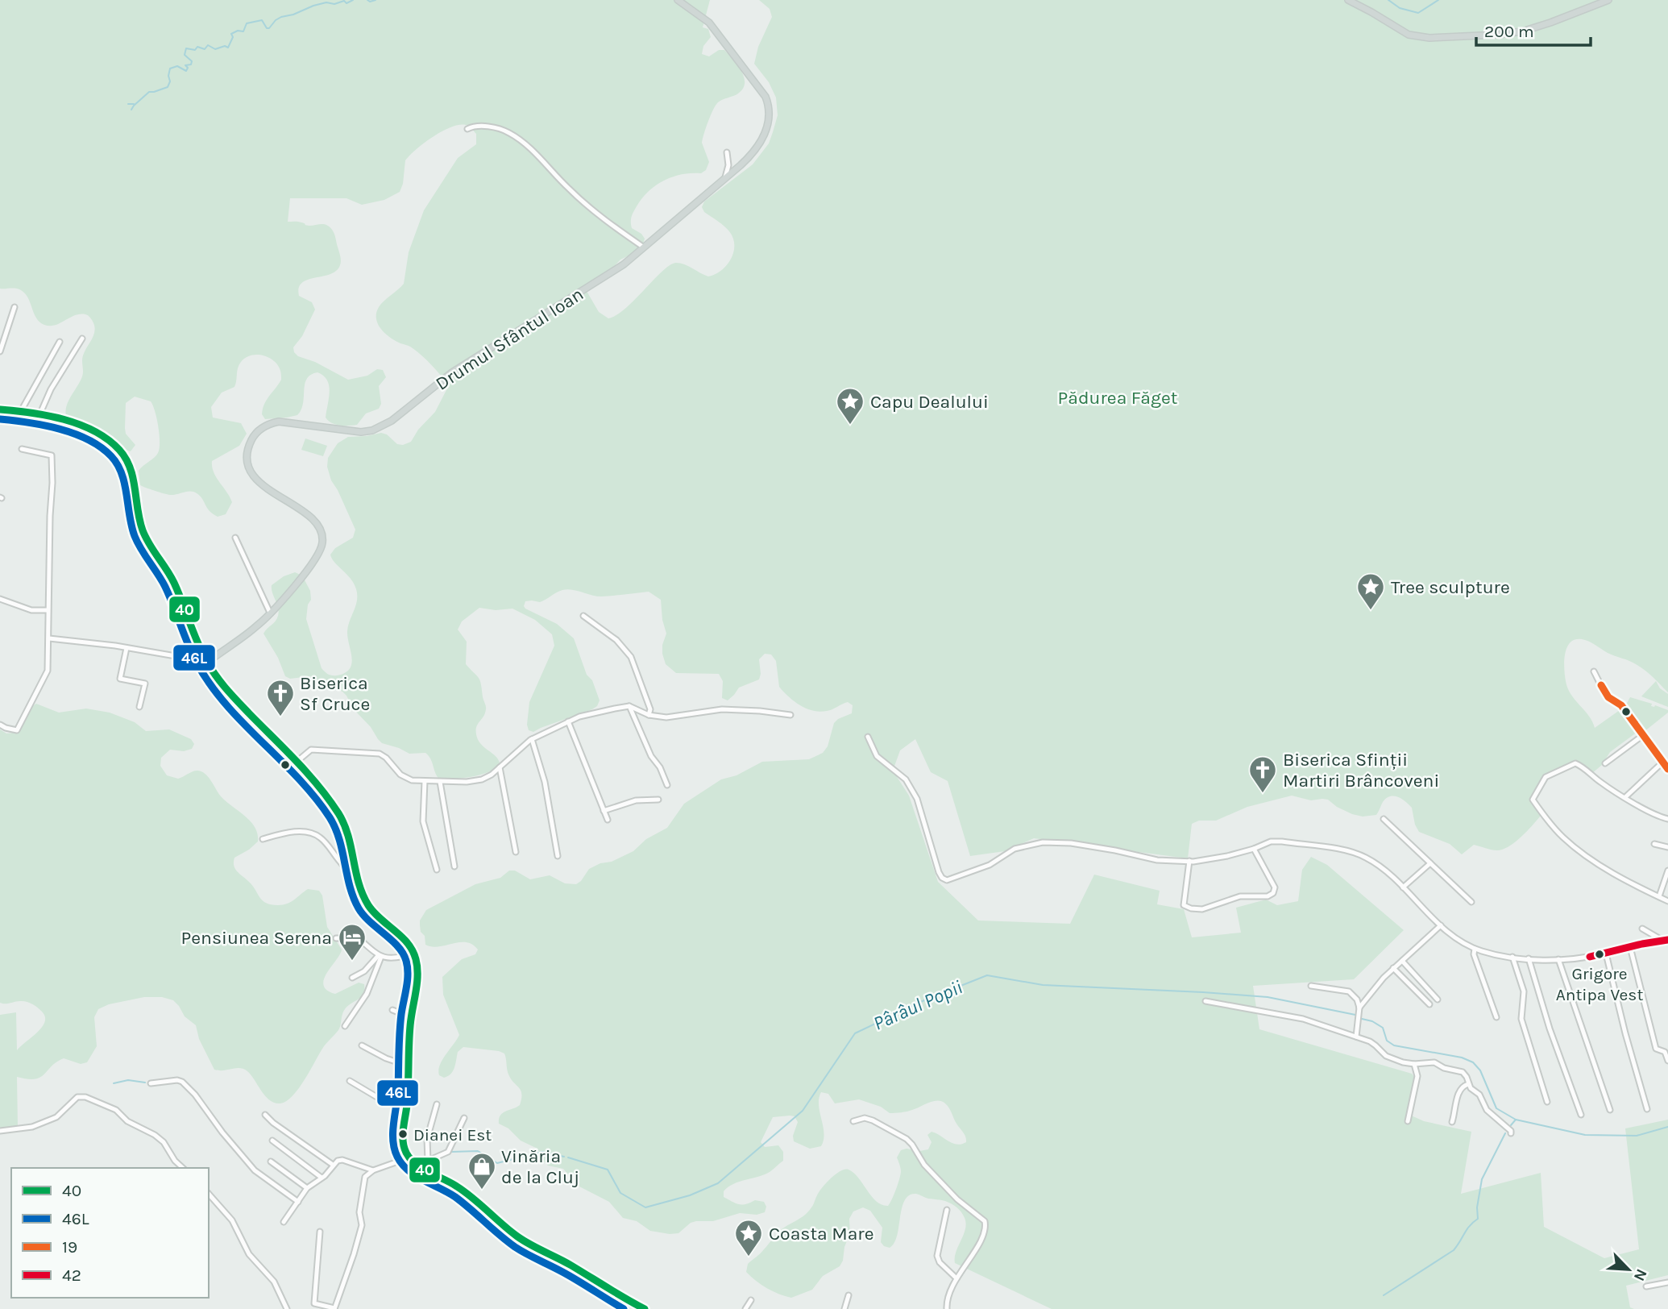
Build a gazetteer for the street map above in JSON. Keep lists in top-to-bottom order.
{
  "streets": {
    "main road": ["Drumul Sfântul Ioan"]
  },
  "water": ["Pârâul Popii"],
  "parks": ["Pădurea Făget"],
  "places": {
    "place": ["Capu Dealului", "Tree sculpture", "Coasta Mare"],
    "church": ["Biserica Sf Cruce", "Biserica Sfinții Martiri Brâncoveni"],
    "other": ["Grigore Antipa Vest", "Dianei Est"],
    "hotel": ["Pensiunea Serena"],
    "shop": ["Vinăria de la Cluj"]
  },
  "lines": [
    "transit line 40",
    "transit line 46L",
    "transit line 19",
    "transit line 42"
  ],
  "legend": [
    "40",
    "46L",
    "19",
    "42"
  ],
  "scale_bar": "200 m",
  "north": "bottom right"
}
